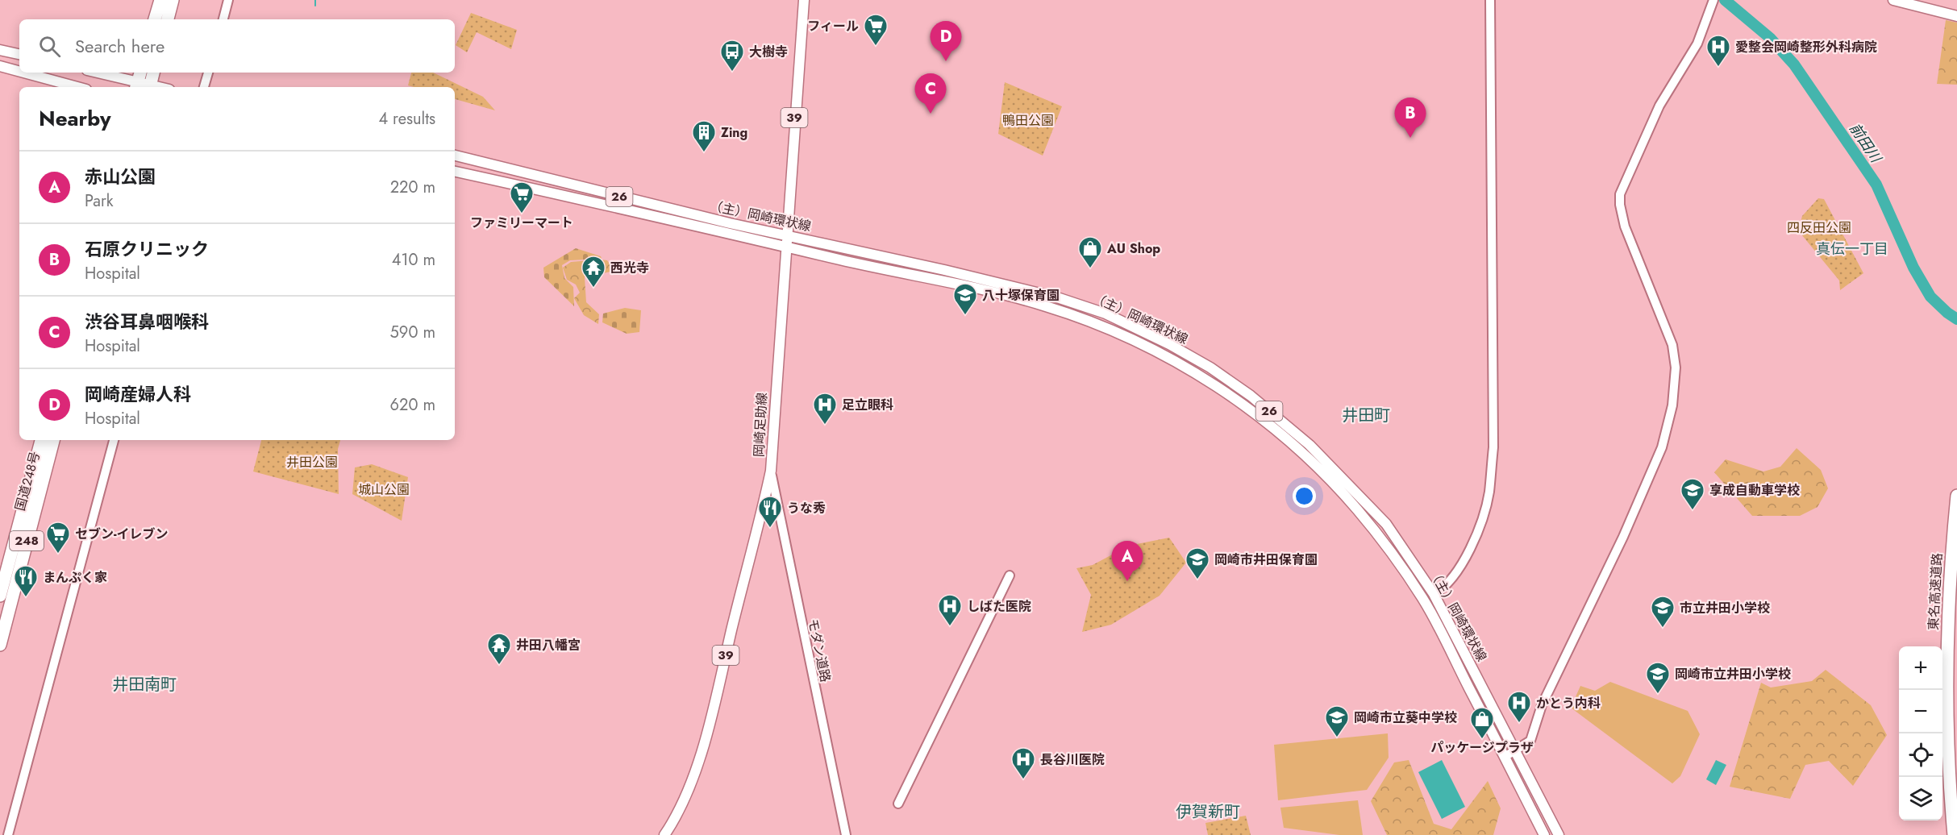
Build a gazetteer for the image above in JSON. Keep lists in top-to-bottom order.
{
  "streets": {
    "highway": ["国道248号", "248", "東名高速道路"],
    "main road": [
      "39",
      "26",
      "（主）岡崎環状線",
      "岡崎足助線"
    ],
    "street": ["モダン道路"]
  },
  "crossings": [
    ["（主）岡崎環状線", "岡崎足助線"],
    ["岡崎足助線", "モダン道路"]
  ],
  "districts": [
    "真伝一丁目",
    "井田町",
    "井田南町",
    "伊賀新町"
  ],
  "water": ["前田川"],
  "parks": [
    "鴨田公園",
    "四反田公園",
    "井田公園",
    "城山公園"
  ],
  "places": {
    "supermarket": ["フィール", "ファミリーマート", "セブン-イレブン"],
    "hospital": [
      "愛整会岡崎整形外科病院",
      "足立眼科",
      "しばた医院",
      "かとう内科",
      "長谷川医院"
    ],
    "bus stop": ["大樹寺"],
    "building": ["Zing"],
    "shop": ["AU Shop", "パッケージプラザ"],
    "temple": ["西光寺", "井田八幡宮"],
    "school or university": [
      "八十塚保育園",
      "享成自動車学校",
      "岡崎市井田保育園",
      "市立井田小学校",
      "岡崎市立井田小学校",
      "岡崎市立葵中学校"
    ],
    "restaurant": ["うな秀", "まんぷく家"]
  },
  "page": {
    "search": "Search here",
    "pins": [
      "D",
      "C",
      "B",
      "A"
    ],
    "heading": ["Nearby", "4 results"],
    "list": [
      {
        "mark": "A",
        "name": "赤山公園",
        "note": "Park",
        "value": "220 m"
      },
      {
        "mark": "B",
        "name": "石原クリニック",
        "note": "Hospital",
        "value": "410 m"
      },
      {
        "mark": "C",
        "name": "渋谷耳鼻咽喉科",
        "note": "Hospital",
        "value": "590 m"
      },
      {
        "mark": "D",
        "name": "岡崎産婦人科",
        "note": "Hospital",
        "value": "620 m"
      }
    ],
    "map_buttons": ["+", "−"]
  }
}
